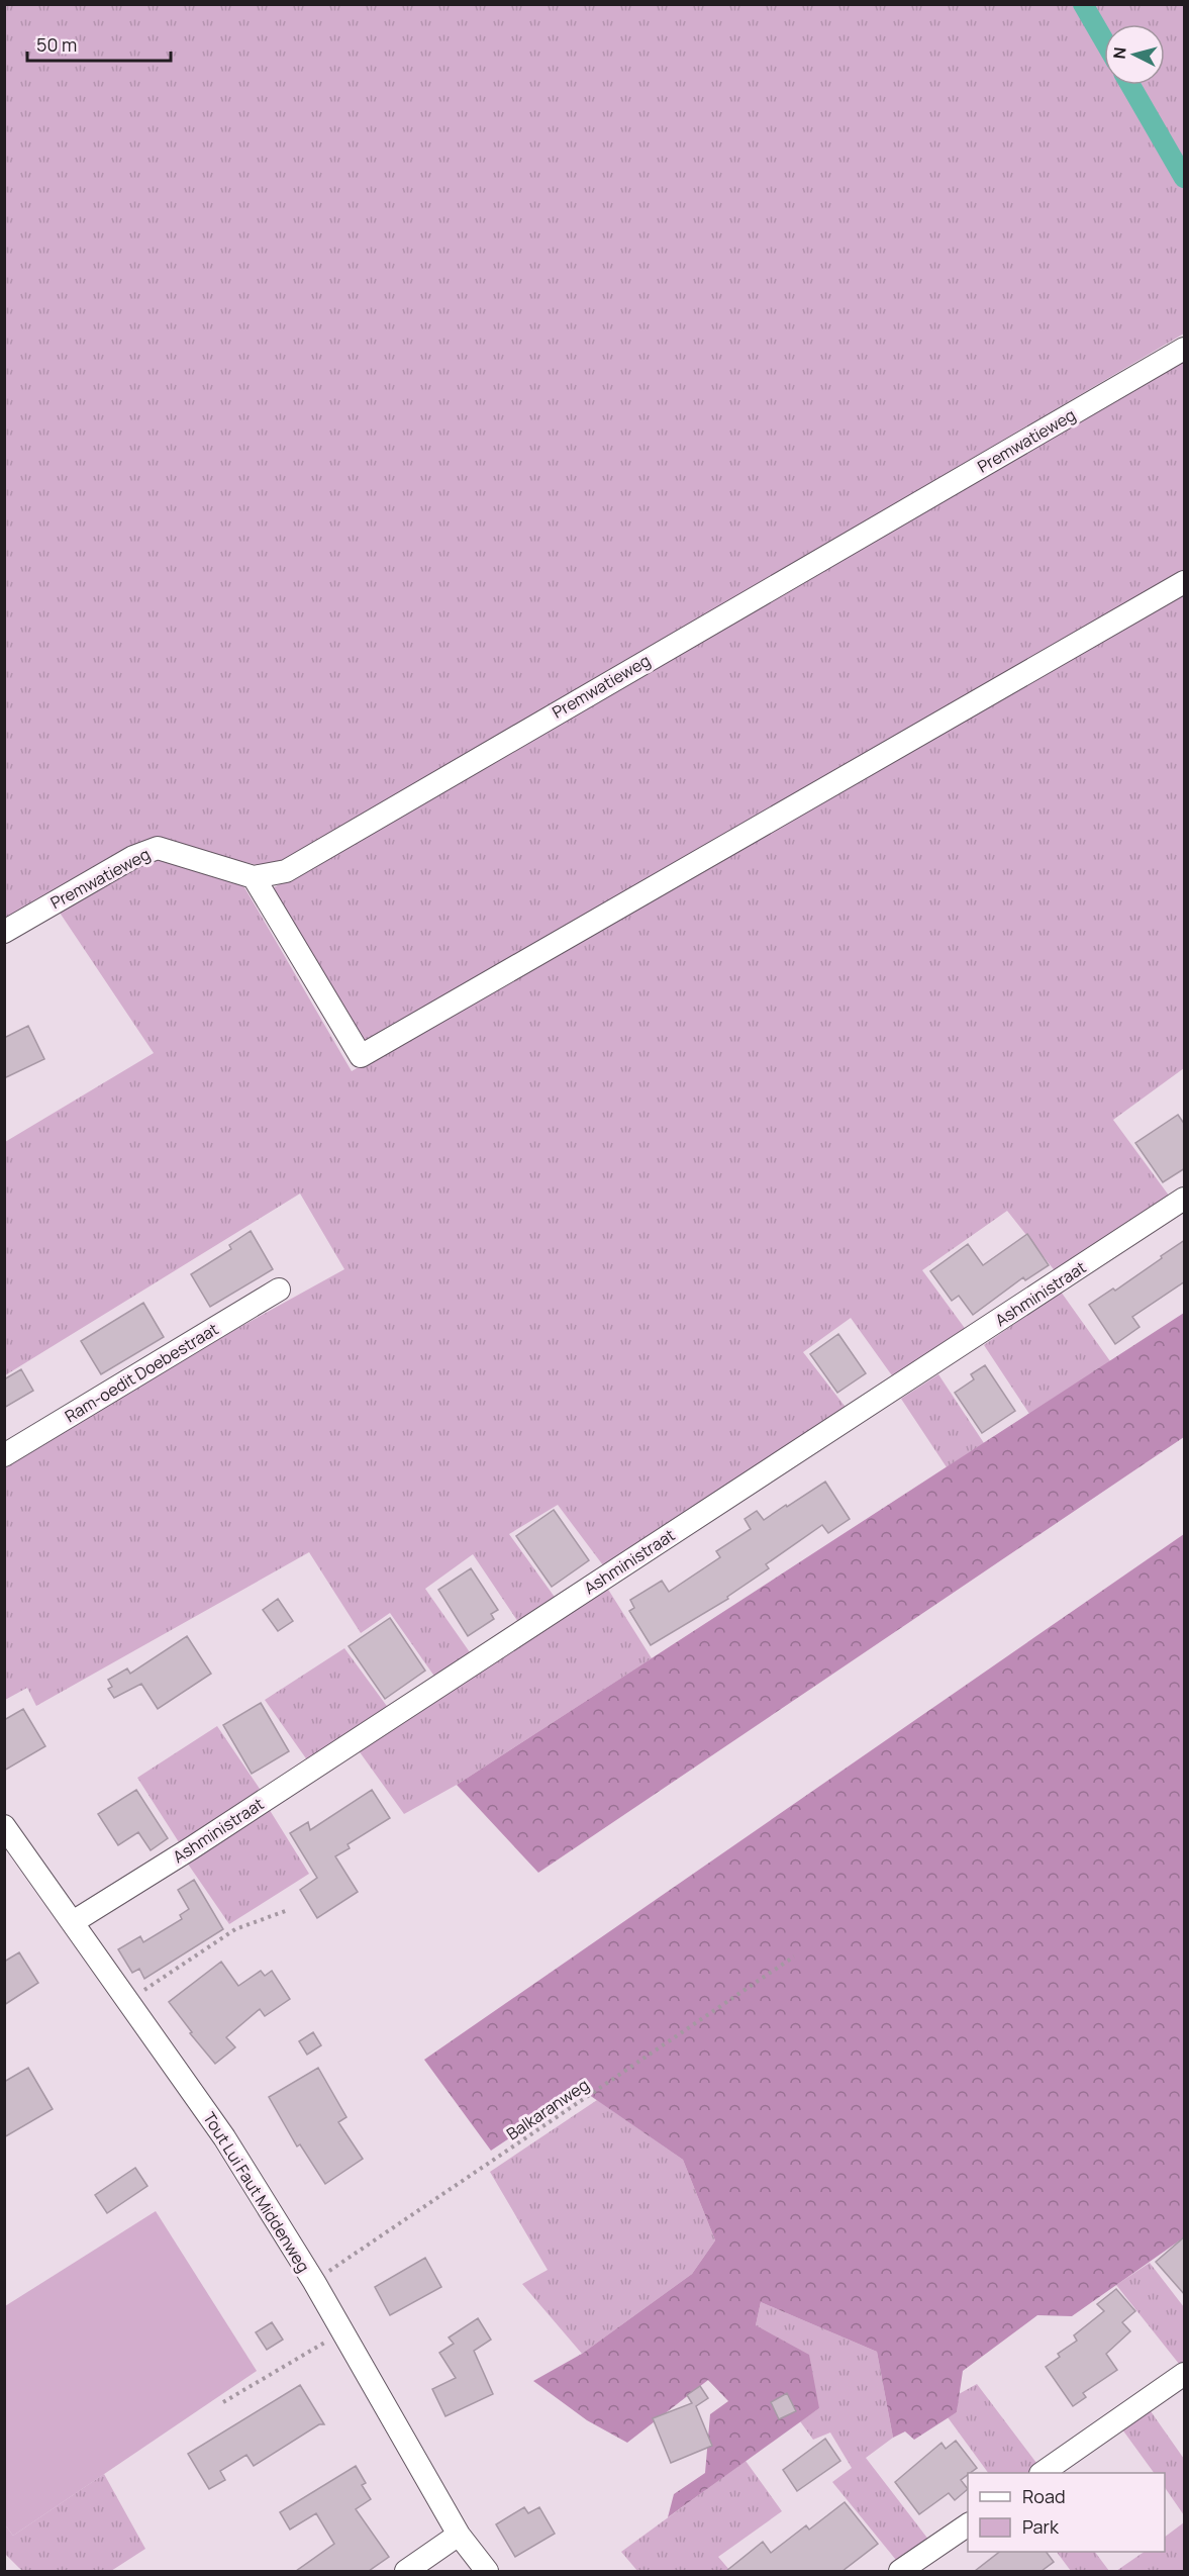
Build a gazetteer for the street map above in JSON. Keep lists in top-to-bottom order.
{
  "streets": {
    "street": [
      "Premwatieweg",
      "Ashministraat",
      "Ram-oedit Doebestraat",
      "Tout Lui Faut Middenweg"
    ],
    "path": ["Balkaranweg"]
  },
  "crossings": [
    ["Ashministraat", "Tout Lui Faut Middenweg"],
    ["Balkaranweg", "Tout Lui Faut Middenweg"]
  ],
  "legend": ["Road", "Park"],
  "scale_bar": "50 m",
  "north": "left"
}
